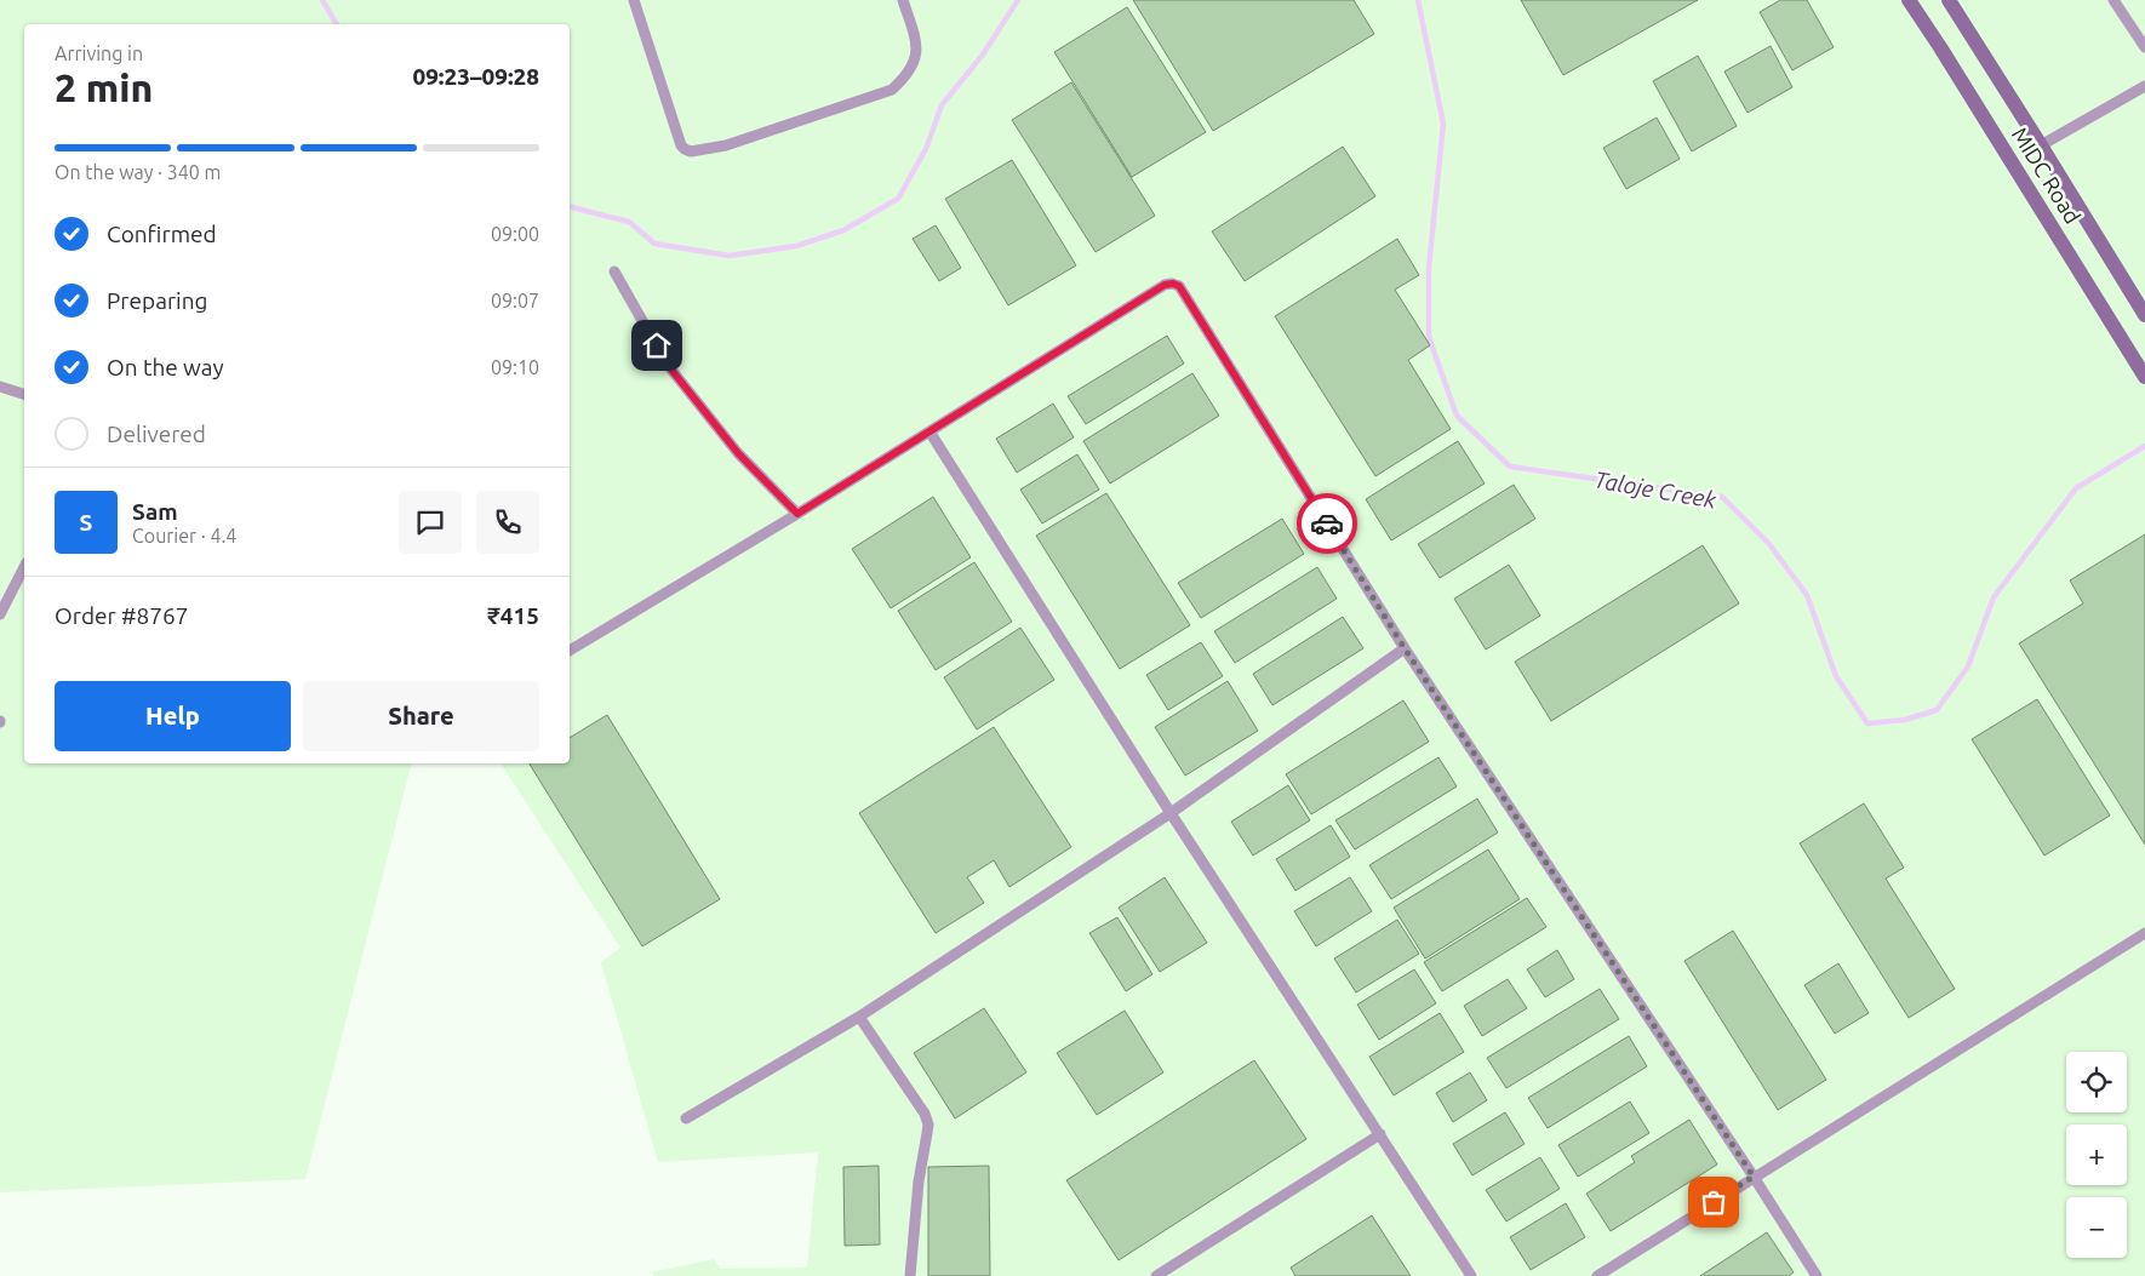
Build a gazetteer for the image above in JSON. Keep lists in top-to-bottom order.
{
  "streets": {
    "main road": ["MIDC Road"]
  },
  "water": ["Taloje Creek"],
  "page": {
    "heading": ["2 min", "Arriving in", "09:23–09:28"],
    "panel": [
      "Sam",
      "Courier · 4.4",
      "Order #8767",
      "₹415"
    ],
    "bar": "On the way · 340 m",
    "list": [
      ["Confirmed", "09:00"],
      ["Preparing", "09:07"],
      ["On the way", "09:10"],
      "Delivered"
    ],
    "round": "S",
    "buttons": ["Help", "Share"],
    "map_buttons": ["+", "−"]
  }
}
